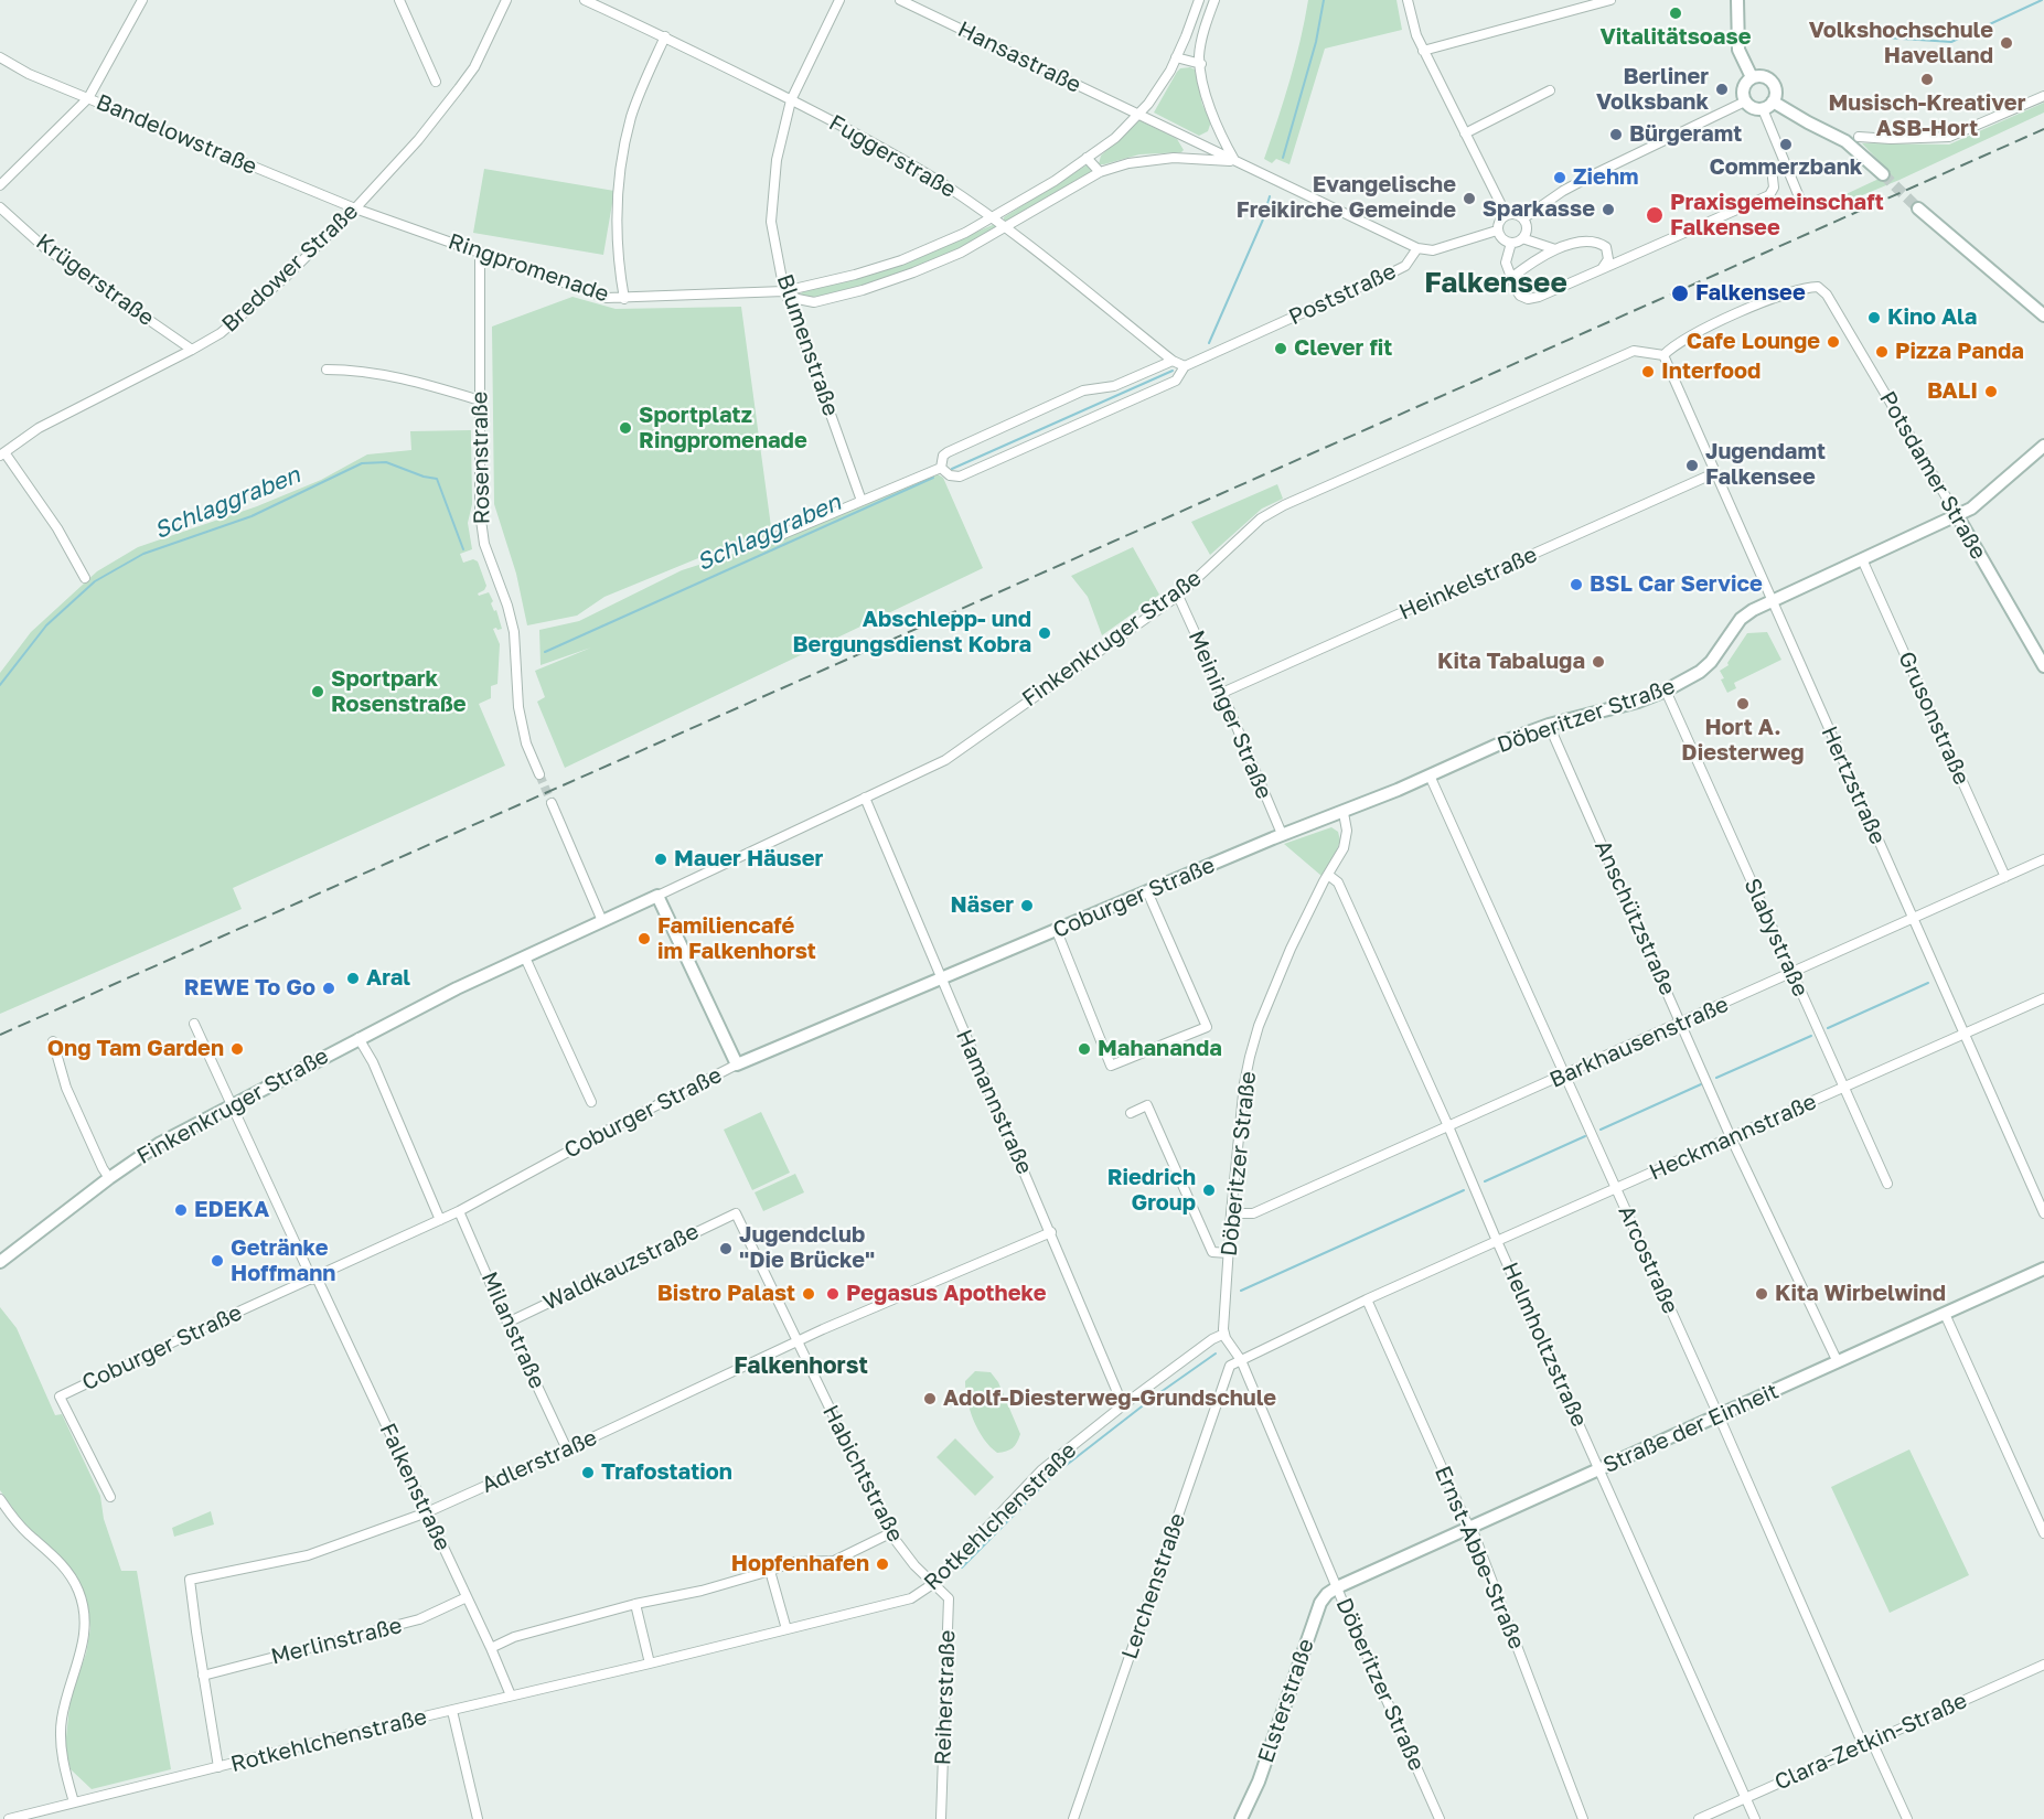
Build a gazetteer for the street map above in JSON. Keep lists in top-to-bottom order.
{
  "streets": {
    "street": [
      "Hansastraße",
      "Bandelowstraße",
      "Fuggerstraße",
      "Bredower Straße",
      "Ringpromenade",
      "Krügerstraße",
      "Poststraße",
      "Blumenstraße",
      "Rosenstraße",
      "Potsdamer Straße",
      "Heinkelstraße",
      "Finkenkruger Straße",
      "Meininger Straße",
      "Döberitzer Straße",
      "Grusonstraße",
      "Hertzstraße",
      "Coburger Straße",
      "Anschützstraße",
      "Slabystraße",
      "Barkhausenstraße",
      "Hamannstraße",
      "Heckmannstraße",
      "Arcostraße",
      "Waldkauzstraße",
      "Milanstraße",
      "Helmholtzstraße",
      "Straße der Einheit",
      "Adlerstraße",
      "Habichtstraße",
      "Falkenstraße",
      "Rotkehlchenstraße",
      "Ernst-Abbe-Straße",
      "Lerchenstraße",
      "Merlinstraße",
      "Reiherstraße",
      "Elsterstraße",
      "Clara-Zetkin-Straße"
    ]
  },
  "crossings": [
    ["Hansastraße", "Ringpromenade"],
    ["Bandelowstraße", "Bredower Straße"],
    ["Bandelowstraße", "Ringpromenade"],
    ["Fuggerstraße", "Ringpromenade"],
    ["Fuggerstraße", "Blumenstraße"],
    ["Bredower Straße", "Ringpromenade"],
    ["Bredower Straße", "Krügerstraße"],
    ["Ringpromenade", "Blumenstraße"],
    ["Ringpromenade", "Rosenstraße"],
    ["Potsdamer Straße", "Finkenkruger Straße"],
    ["Potsdamer Straße", "Döberitzer Straße"],
    ["Potsdamer Straße", "Hertzstraße"],
    ["Heinkelstraße", "Meininger Straße"],
    ["Heinkelstraße", "Hertzstraße"],
    ["Finkenkruger Straße", "Meininger Straße"],
    ["Finkenkruger Straße", "Hertzstraße"],
    ["Finkenkruger Straße", "Hamannstraße"],
    ["Finkenkruger Straße", "Falkenstraße"],
    ["Meininger Straße", "Coburger Straße"],
    ["Döberitzer Straße", "Grusonstraße"],
    ["Döberitzer Straße", "Hertzstraße"],
    ["Döberitzer Straße", "Coburger Straße"],
    ["Döberitzer Straße", "Anschützstraße"],
    ["Döberitzer Straße", "Slabystraße"],
    ["Döberitzer Straße", "Barkhausenstraße"],
    ["Döberitzer Straße", "Heckmannstraße"],
    ["Döberitzer Straße", "Arcostraße"],
    ["Döberitzer Straße", "Helmholtzstraße"],
    ["Döberitzer Straße", "Straße der Einheit"],
    ["Döberitzer Straße", "Rotkehlchenstraße"],
    ["Döberitzer Straße", "Lerchenstraße"],
    ["Döberitzer Straße", "Elsterstraße"],
    ["Grusonstraße", "Barkhausenstraße"],
    ["Hertzstraße", "Barkhausenstraße"],
    ["Hertzstraße", "Heckmannstraße"],
    ["Coburger Straße", "Hamannstraße"],
    ["Coburger Straße", "Milanstraße"],
    ["Coburger Straße", "Falkenstraße"],
    ["Anschützstraße", "Barkhausenstraße"],
    ["Anschützstraße", "Heckmannstraße"],
    ["Anschützstraße", "Straße der Einheit"],
    ["Slabystraße", "Barkhausenstraße"],
    ["Slabystraße", "Heckmannstraße"],
    ["Barkhausenstraße", "Arcostraße"],
    ["Barkhausenstraße", "Helmholtzstraße"],
    ["Hamannstraße", "Adlerstraße"],
    ["Hamannstraße", "Rotkehlchenstraße"],
    ["Heckmannstraße", "Arcostraße"],
    ["Heckmannstraße", "Helmholtzstraße"],
    ["Heckmannstraße", "Ernst-Abbe-Straße"],
    ["Heckmannstraße", "Lerchenstraße"],
    ["Arcostraße", "Straße der Einheit"],
    ["Arcostraße", "Clara-Zetkin-Straße"],
    ["Waldkauzstraße", "Milanstraße"],
    ["Waldkauzstraße", "Habichtstraße"],
    ["Milanstraße", "Adlerstraße"],
    ["Helmholtzstraße", "Straße der Einheit"],
    ["Helmholtzstraße", "Clara-Zetkin-Straße"],
    ["Straße der Einheit", "Ernst-Abbe-Straße"],
    ["Straße der Einheit", "Elsterstraße"],
    ["Adlerstraße", "Habichtstraße"],
    ["Adlerstraße", "Falkenstraße"],
    ["Adlerstraße", "Rotkehlchenstraße"],
    ["Adlerstraße", "Merlinstraße"],
    ["Habichtstraße", "Rotkehlchenstraße"],
    ["Habichtstraße", "Reiherstraße"],
    ["Falkenstraße", "Rotkehlchenstraße"],
    ["Falkenstraße", "Merlinstraße"],
    ["Rotkehlchenstraße", "Reiherstraße"]
  ],
  "districts": ["Falkensee", "Falkenhorst"],
  "water": ["Schlaggraben"],
  "places": [
    "Vitalitätsoase",
    "Volkshochschule Havelland",
    "Musisch-Kreativer ASB-Hort",
    "Berliner Volksbank",
    "Bürgeramt",
    "Commerzbank",
    "Ziehm",
    "Evangelische Freikirche Gemeinde",
    "Sparkasse",
    "Praxisgemeinschaft Falkensee",
    "Falkensee",
    "Kino Ala",
    "Cafe Lounge",
    "Clever fit",
    "Pizza Panda",
    "Interfood",
    "BALI",
    "Sportplatz Ringpromenade",
    "Jugendamt Falkensee",
    "BSL Car Service",
    "Abschlepp- und Bergungsdienst Kobra",
    "Kita Tabaluga",
    "Sportpark Rosenstraße",
    "Hort A. Diesterweg",
    "Mauer Häuser",
    "Näser",
    "Familiencafé im Falkenhorst",
    "Aral",
    "REWE To Go",
    "Ong Tam Garden",
    "Mahananda",
    "Riedrich Group",
    "EDEKA",
    "Jugendclub \"Die Brücke\"",
    "Getränke Hoffmann",
    "Bistro Palast",
    "Pegasus Apotheke",
    "Kita Wirbelwind",
    "Adolf-Diesterweg-Grundschule",
    "Trafostation",
    "Hopfenhafen"
  ]
}
